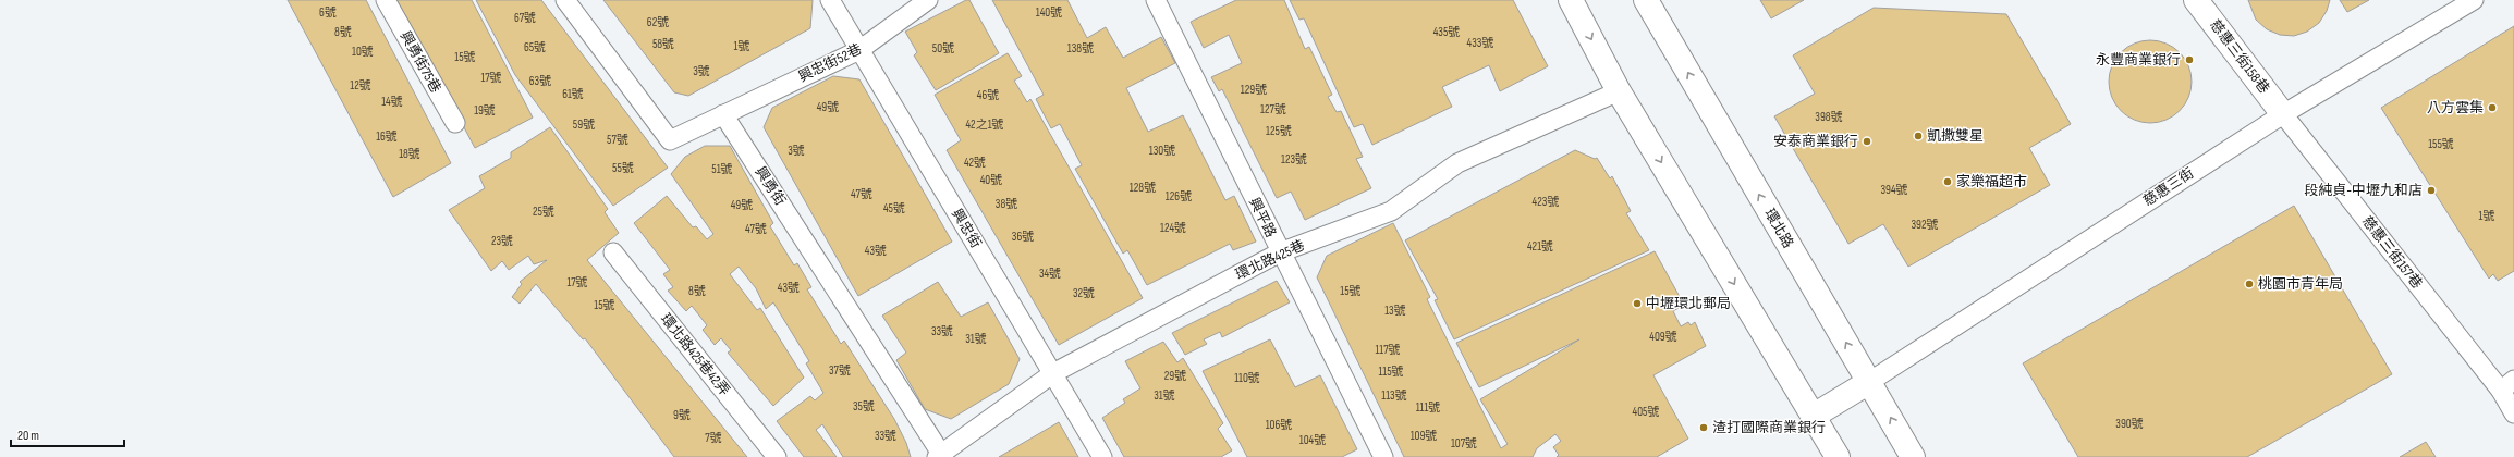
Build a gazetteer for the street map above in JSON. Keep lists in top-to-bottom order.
{
  "streets": {
    "main road": ["慈惠三街158巷", "環北路"],
    "lane": [
      "興勇街75巷",
      "興忠街52巷",
      "興勇街",
      "慈惠三街",
      "興平路",
      "興忠街",
      "慈惠三街157巷",
      "環北路425巷",
      "環北路425巷42弄"
    ]
  },
  "crossings": [
    ["慈惠三街158巷", "慈惠三街"],
    ["慈惠三街158巷", "慈惠三街157巷"],
    ["興忠街52巷", "興勇街"],
    ["興忠街52巷", "興忠街"],
    ["興勇街", "環北路425巷"],
    ["慈惠三街", "環北路"],
    ["慈惠三街", "慈惠三街157巷"],
    ["興平路", "環北路425巷"],
    ["興忠街", "環北路425巷"]
  ],
  "places": [
    "永豐商業銀行",
    "八方雲集",
    "凱撒雙星",
    "安泰商業銀行",
    "家樂福超市",
    "段純貞-中壢九和店",
    "桃園市青年局",
    "中壢環北郵局",
    "渣打國際商業銀行"
  ],
  "house_numbers": [
    "6號",
    "140號",
    "67號",
    "62號",
    "8號",
    "435號",
    "433號",
    "58號",
    "1號",
    "65號",
    "50號",
    "138號",
    "10號",
    "15號",
    "3號",
    "17號",
    "63號",
    "12號",
    "129號",
    "61號",
    "46號",
    "14號",
    "49號",
    "127號",
    "19號",
    "398號",
    "59號",
    "42之1號",
    "125號",
    "16號",
    "57號",
    "155號",
    "3號",
    "130號",
    "18號",
    "123號",
    "42號",
    "55號",
    "51號",
    "40號",
    "128號",
    "394號",
    "47號",
    "126號",
    "423號",
    "38號",
    "49號",
    "45號",
    "25號",
    "1號",
    "392號",
    "124號",
    "47號",
    "36號",
    "23號",
    "421號",
    "43號",
    "34號",
    "17號",
    "43號",
    "8號",
    "15號",
    "32號",
    "15號",
    "13號",
    "33號",
    "409號",
    "31號",
    "117號",
    "37號",
    "115號",
    "29號",
    "110號",
    "31號",
    "113號",
    "35號",
    "111號",
    "405號",
    "9號",
    "390號",
    "106號",
    "33號",
    "109號",
    "7號",
    "104號",
    "107號"
  ],
  "scale_bar": "20 m"
}
